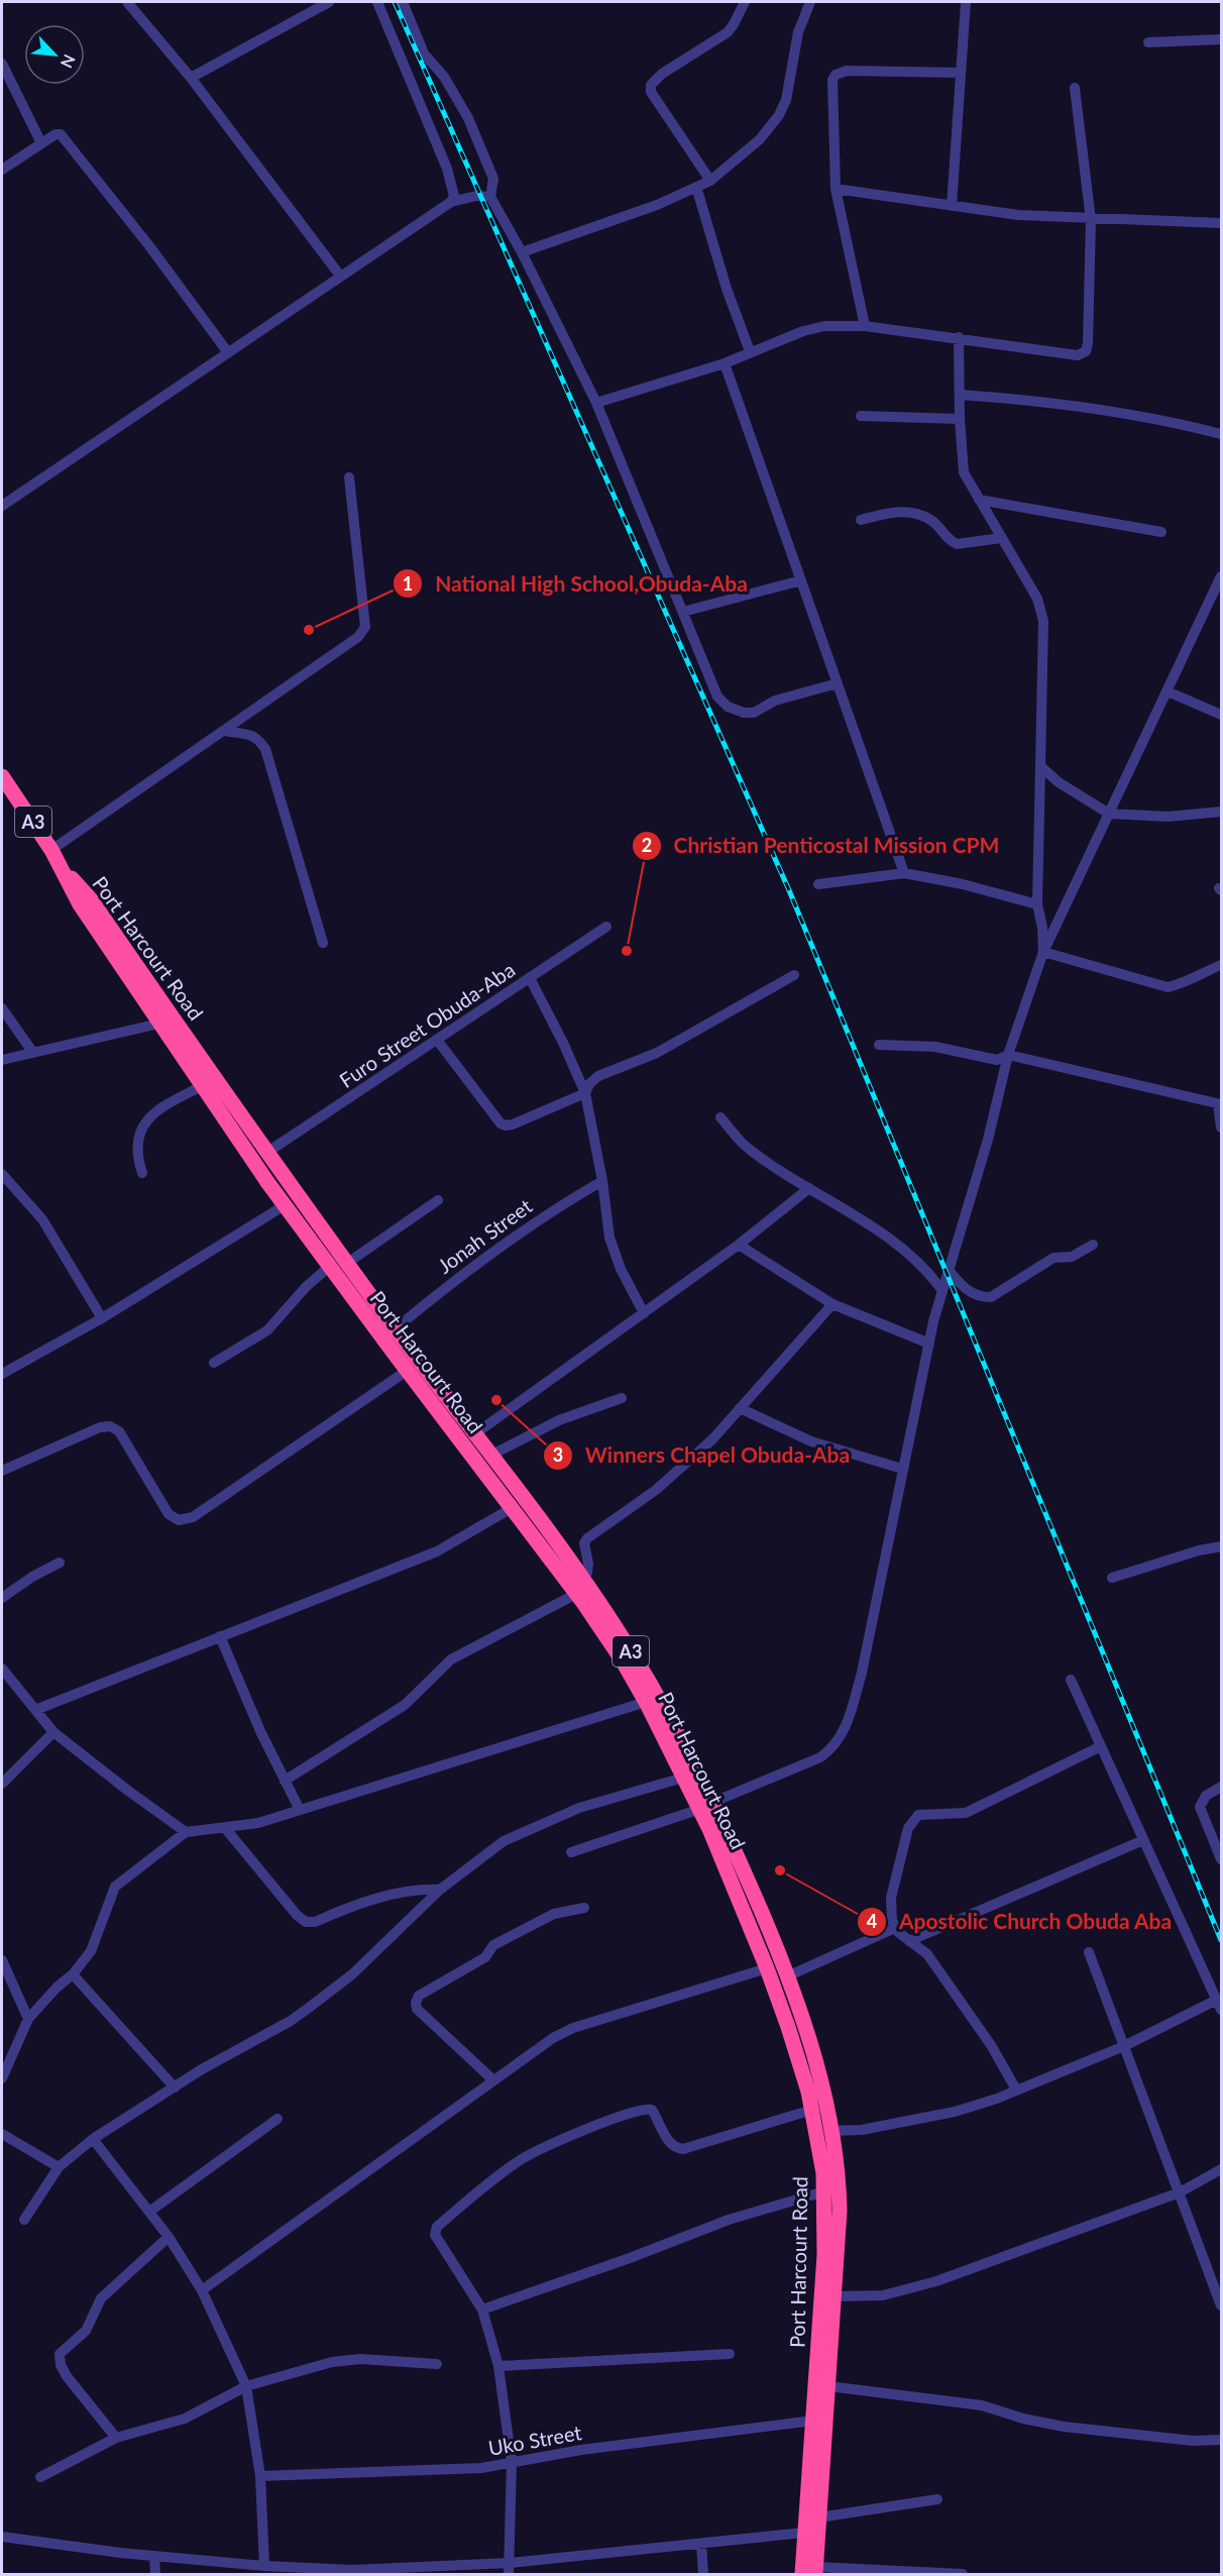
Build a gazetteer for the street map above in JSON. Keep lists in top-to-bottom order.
{
  "streets": {
    "highway": ["A3", "Port Harcourt Road"],
    "street": ["Furo Street Obuda-Aba", "Jonah Street", "Uko Street"]
  },
  "crossings": [
    ["A3", "Port Harcourt Road"],
    ["Port Harcourt Road", "Furo Street Obuda-Aba"],
    ["Port Harcourt Road", "Jonah Street"],
    ["Port Harcourt Road", "Uko Street"]
  ],
  "places": [
    "National High School,Obuda-Aba",
    "Christian Penticostal Mission CPM",
    "Winners Chapel Obuda-Aba",
    "Apostolic Church Obuda Aba"
  ],
  "north": "bottom right"
}
